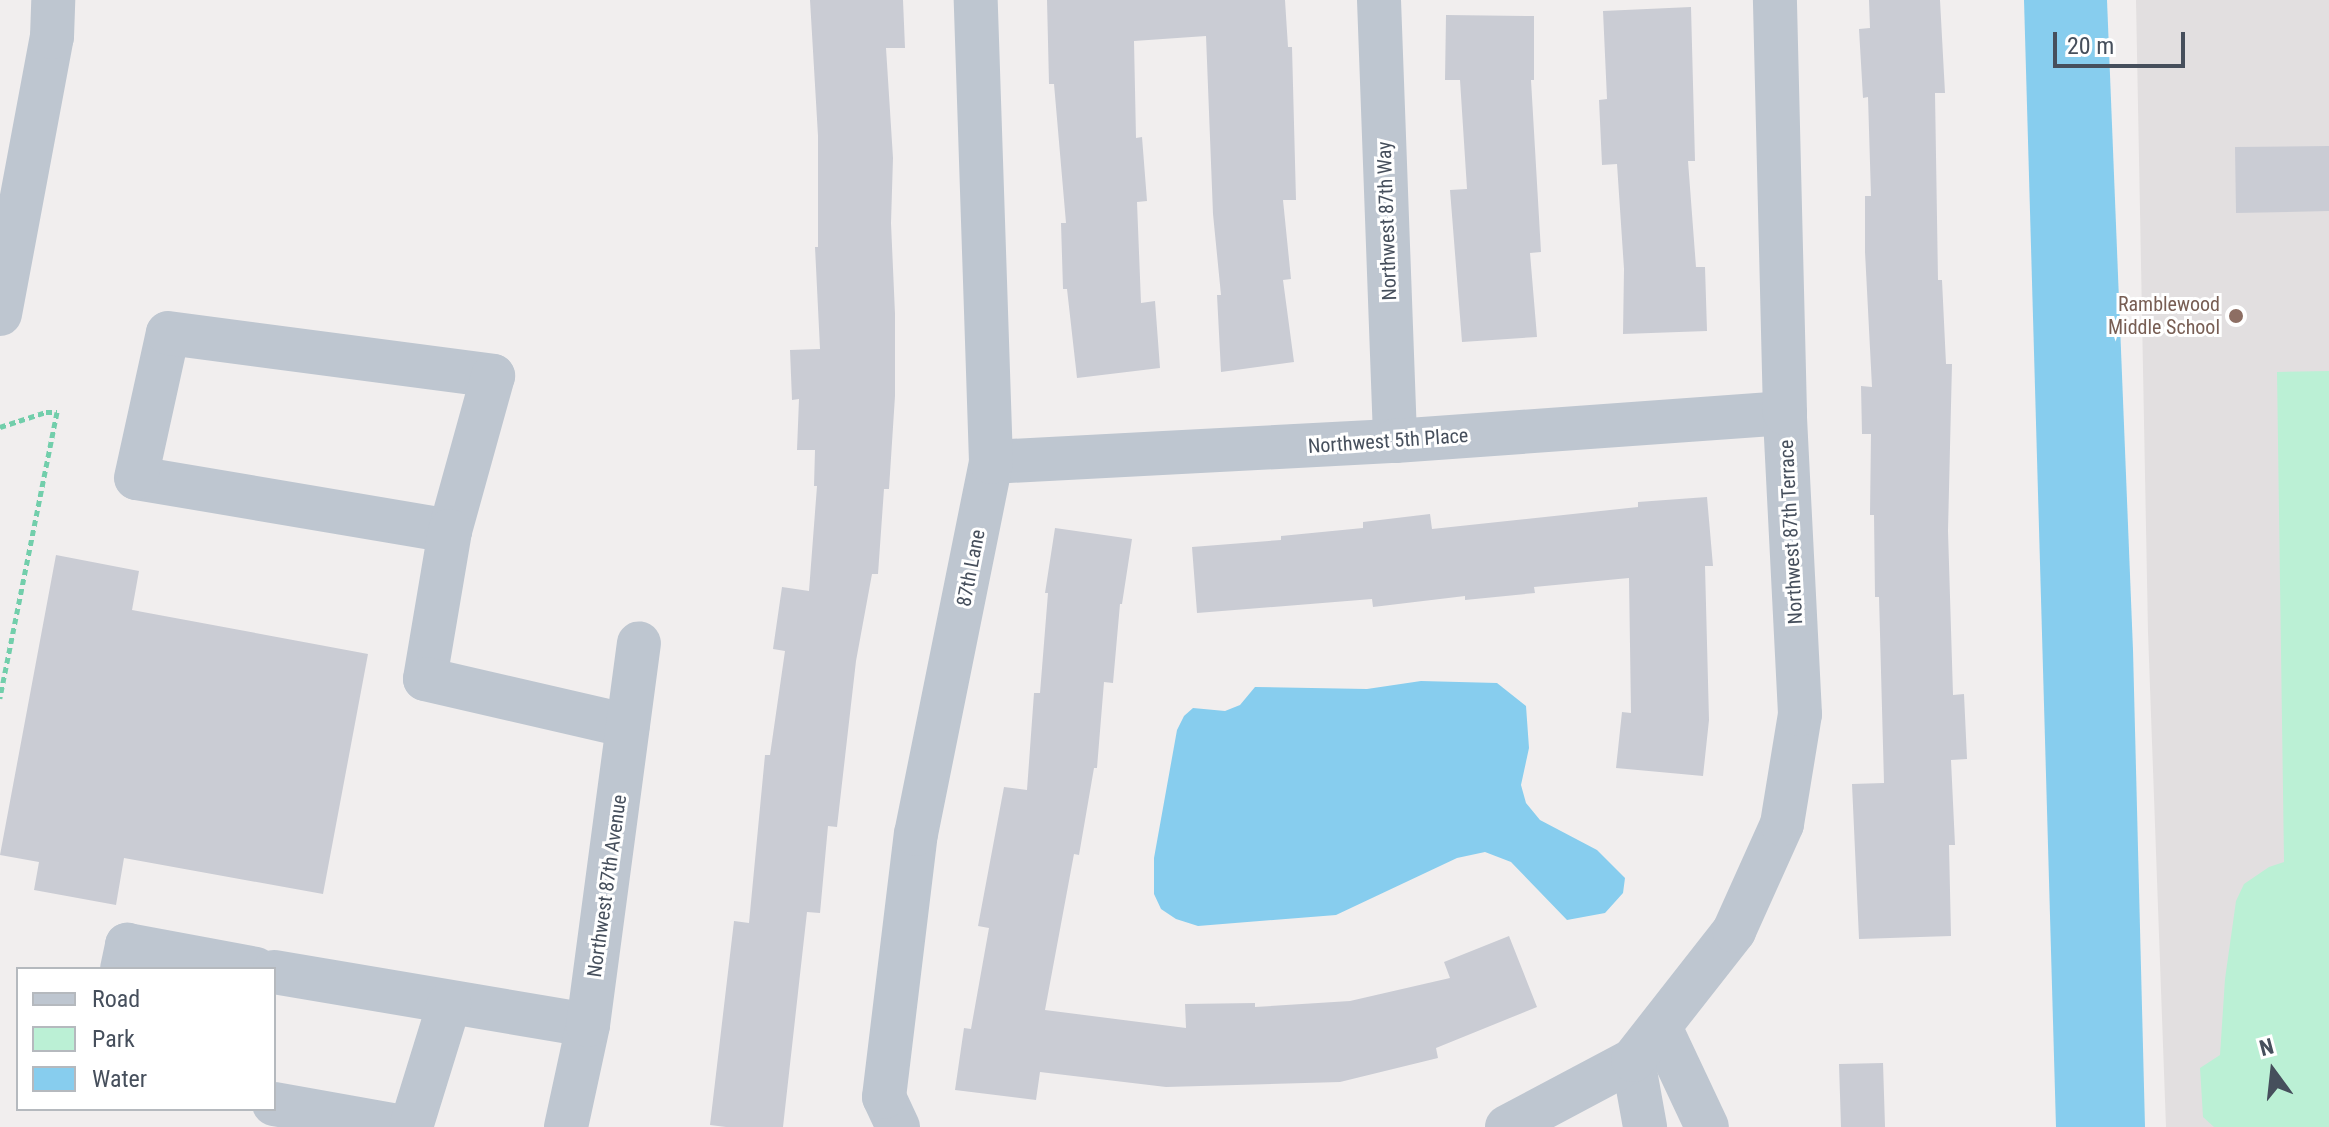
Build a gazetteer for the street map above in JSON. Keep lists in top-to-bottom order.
{
  "streets": {
    "street": [
      "Northwest 87th Way",
      "Northwest 5th Place",
      "Northwest 87th Terrace",
      "87th Lane",
      "Northwest 87th Avenue"
    ]
  },
  "crossings": [
    ["Northwest 87th Way", "Northwest 5th Place"],
    ["Northwest 5th Place", "Northwest 87th Terrace"],
    ["Northwest 5th Place", "87th Lane"]
  ],
  "places": ["Ramblewood Middle School"],
  "legend": ["Road", "Park", "Water"],
  "scale_bar": "20 m",
  "north": "top"
}
